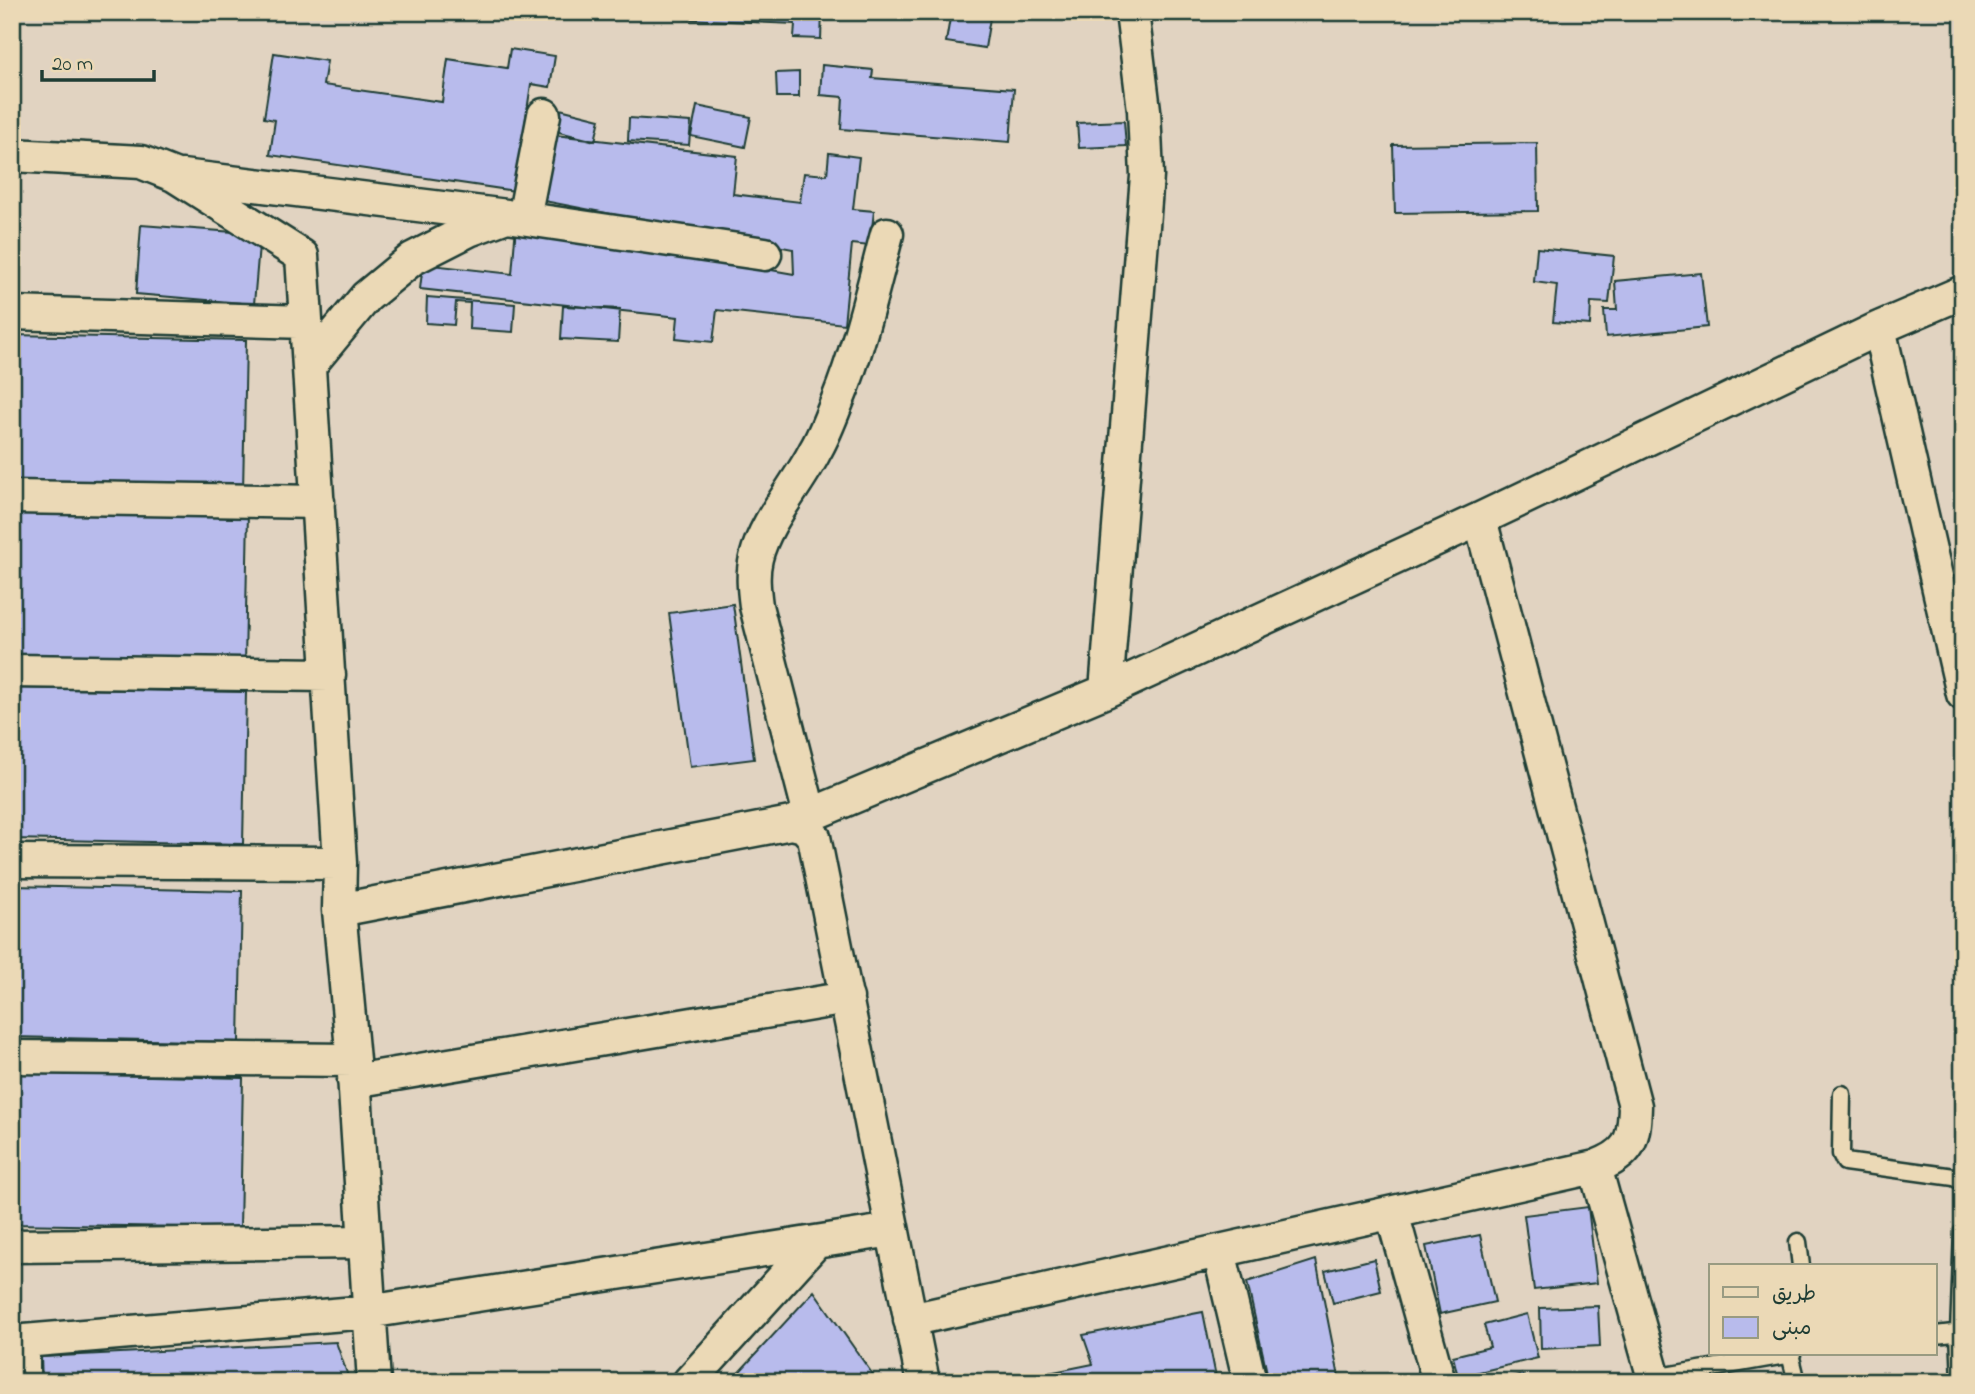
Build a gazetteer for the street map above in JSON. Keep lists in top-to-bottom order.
{
  "legend": ["طريق", "مبنى"],
  "scale_bar": "20 m"
}
